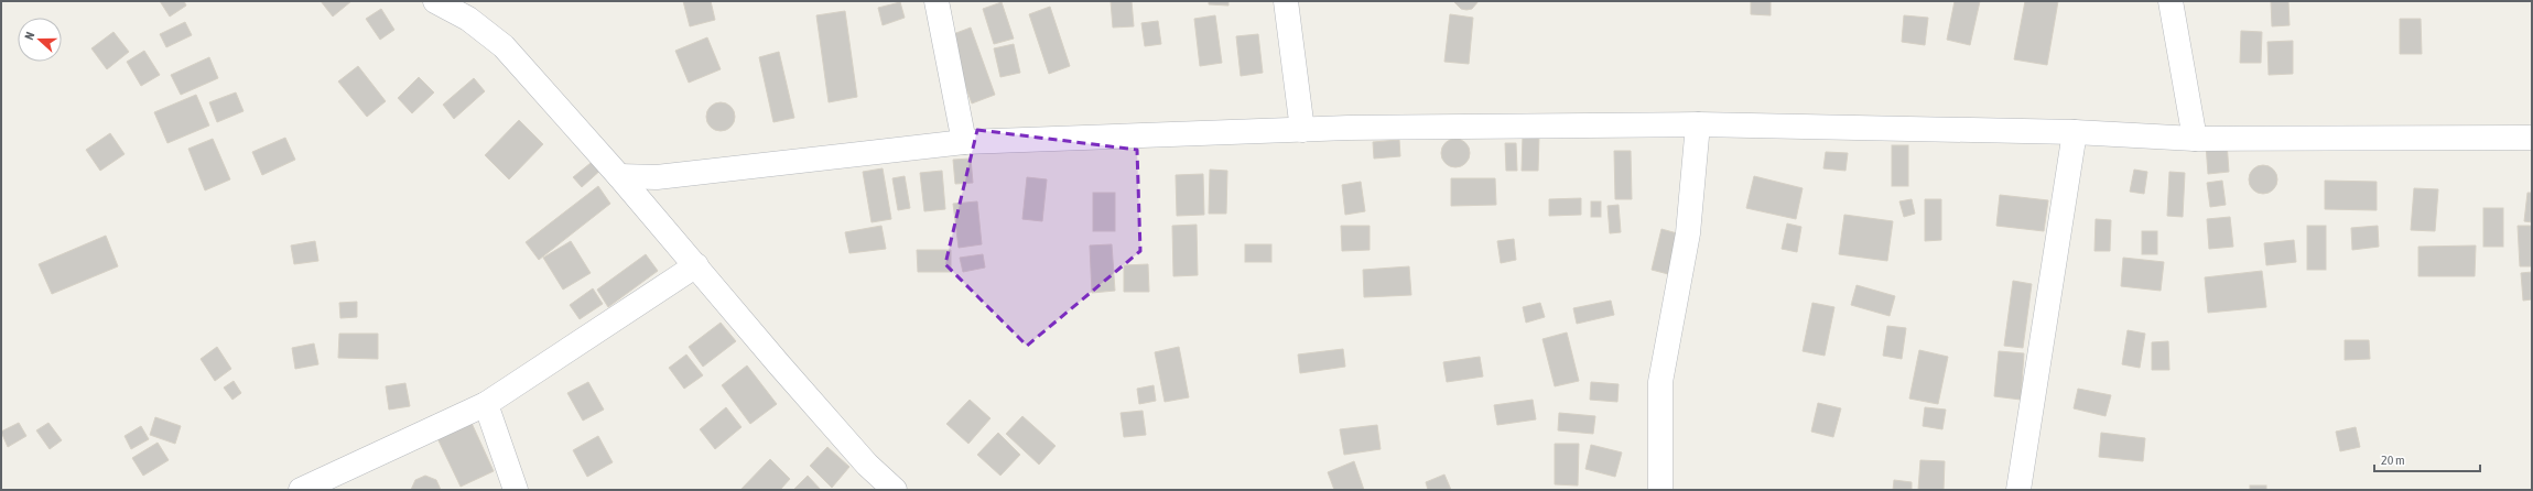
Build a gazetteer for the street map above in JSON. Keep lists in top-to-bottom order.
{
  "scale_bar": "20 m",
  "north": "left"
}
